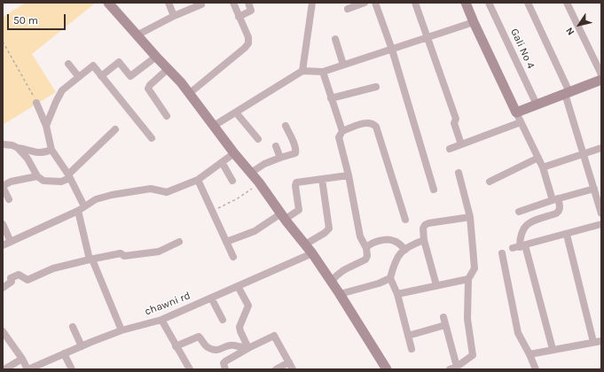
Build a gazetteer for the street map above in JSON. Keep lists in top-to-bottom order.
{
  "streets": {
    "street": ["Gali No 4", "chawni rd"]
  },
  "scale_bar": "50 m",
  "north": "bottom left"
}
